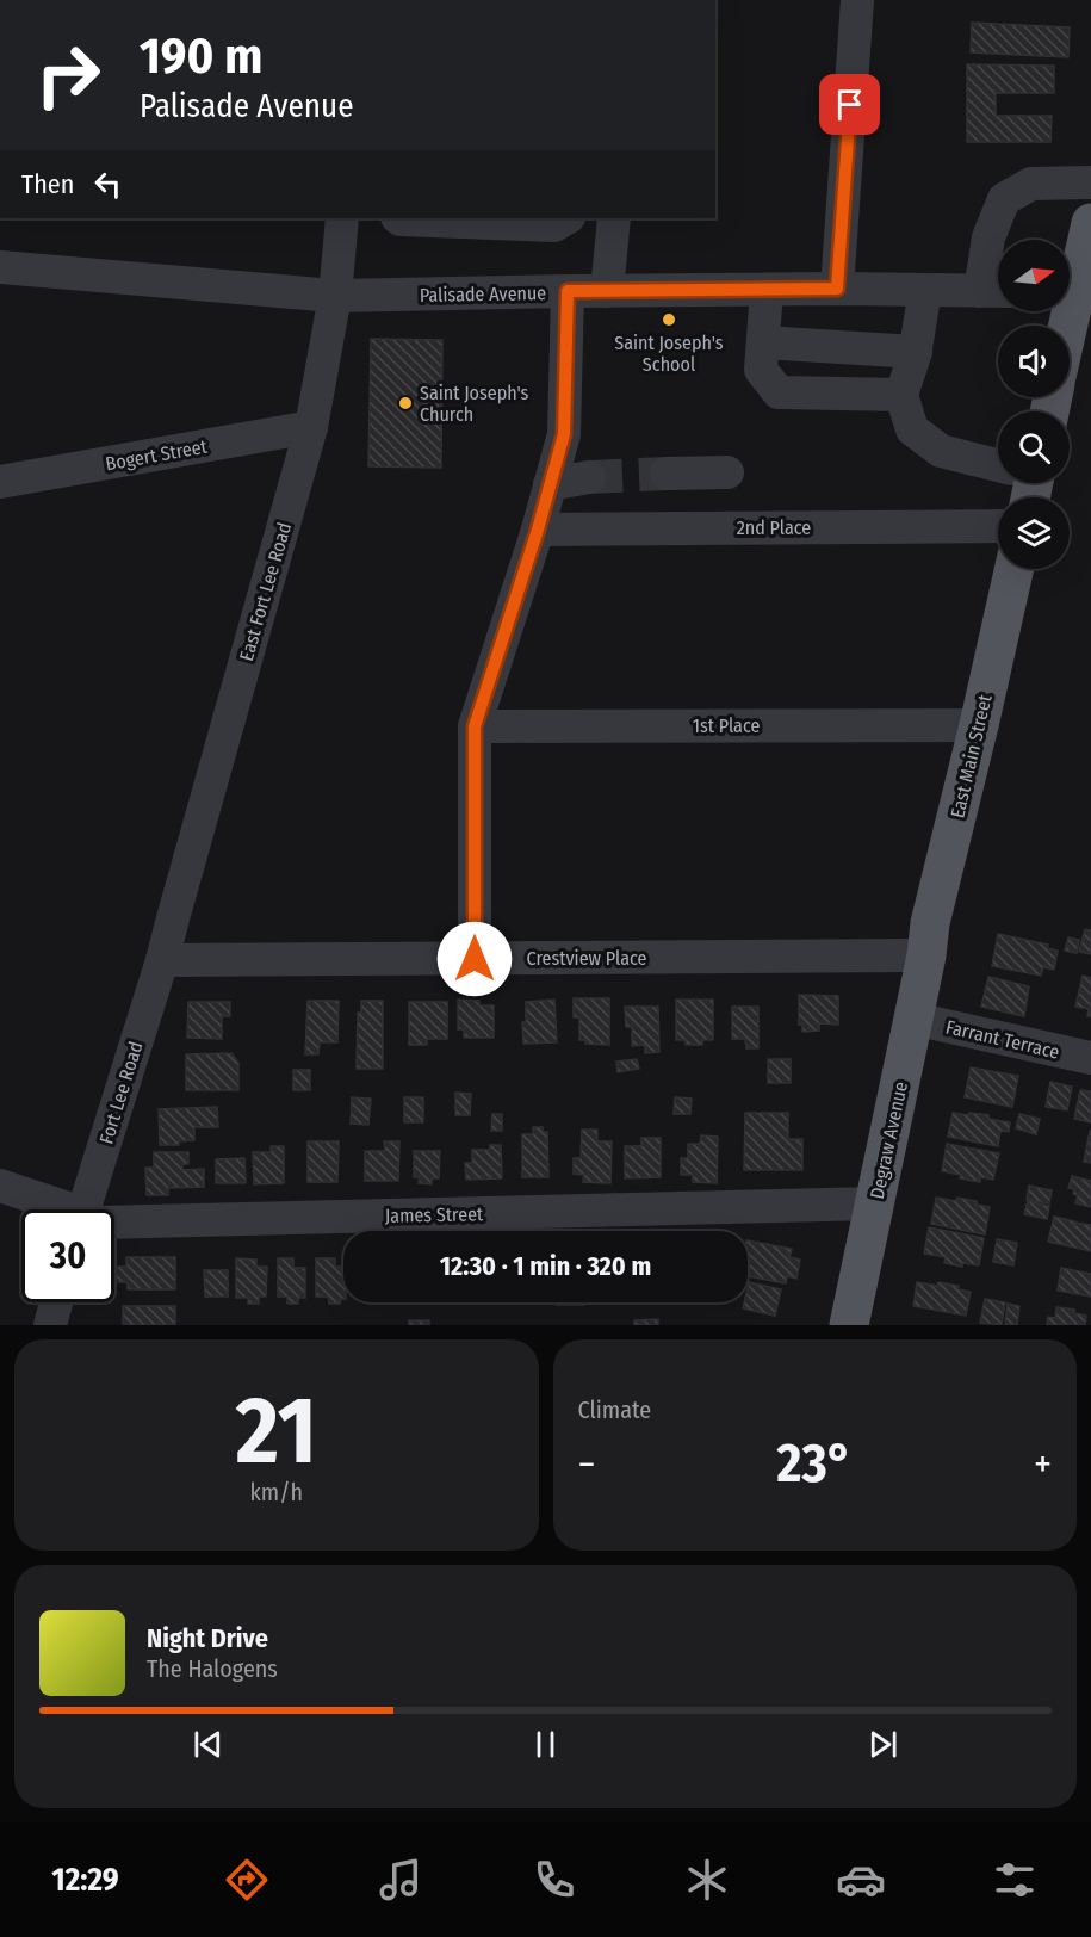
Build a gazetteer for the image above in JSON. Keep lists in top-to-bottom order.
{
  "streets": {
    "main road": ["East Main Street", "Degraw Avenue"],
    "street": [
      "Palisade Avenue",
      "Bogert Street",
      "2nd Place",
      "East Fort Lee Road",
      "1st Place",
      "Crestview Place",
      "Farrant Terrace",
      "Fort Lee Road",
      "James Street"
    ]
  },
  "crossings": [
    ["Palisade Avenue", "East Fort Lee Road"],
    ["Bogert Street", "East Fort Lee Road"],
    ["East Fort Lee Road", "Crestview Place"],
    ["East Fort Lee Road", "Fort Lee Road"],
    ["1st Place", "East Main Street"],
    ["East Main Street", "Crestview Place"],
    ["East Main Street", "Degraw Avenue"],
    ["Crestview Place", "Fort Lee Road"],
    ["Crestview Place", "Degraw Avenue"],
    ["Farrant Terrace", "Degraw Avenue"],
    ["Degraw Avenue", "James Street"]
  ],
  "places": ["Saint Joseph's School", "Saint Joseph's Church"],
  "north": "right",
  "page": {
    "turn": ["190 m", "Palisade Avenue"],
    "then": "Then",
    "limit": "30",
    "trip": "12:30 · 1 min · 320 m",
    "tile": [
      ["21", "km/h"],
      "Climate"
    ],
    "heat": ["−", "23°", "+"],
    "song": ["Night Drive", "The Halogens"],
    "tabs": "12:29"
  }
}
